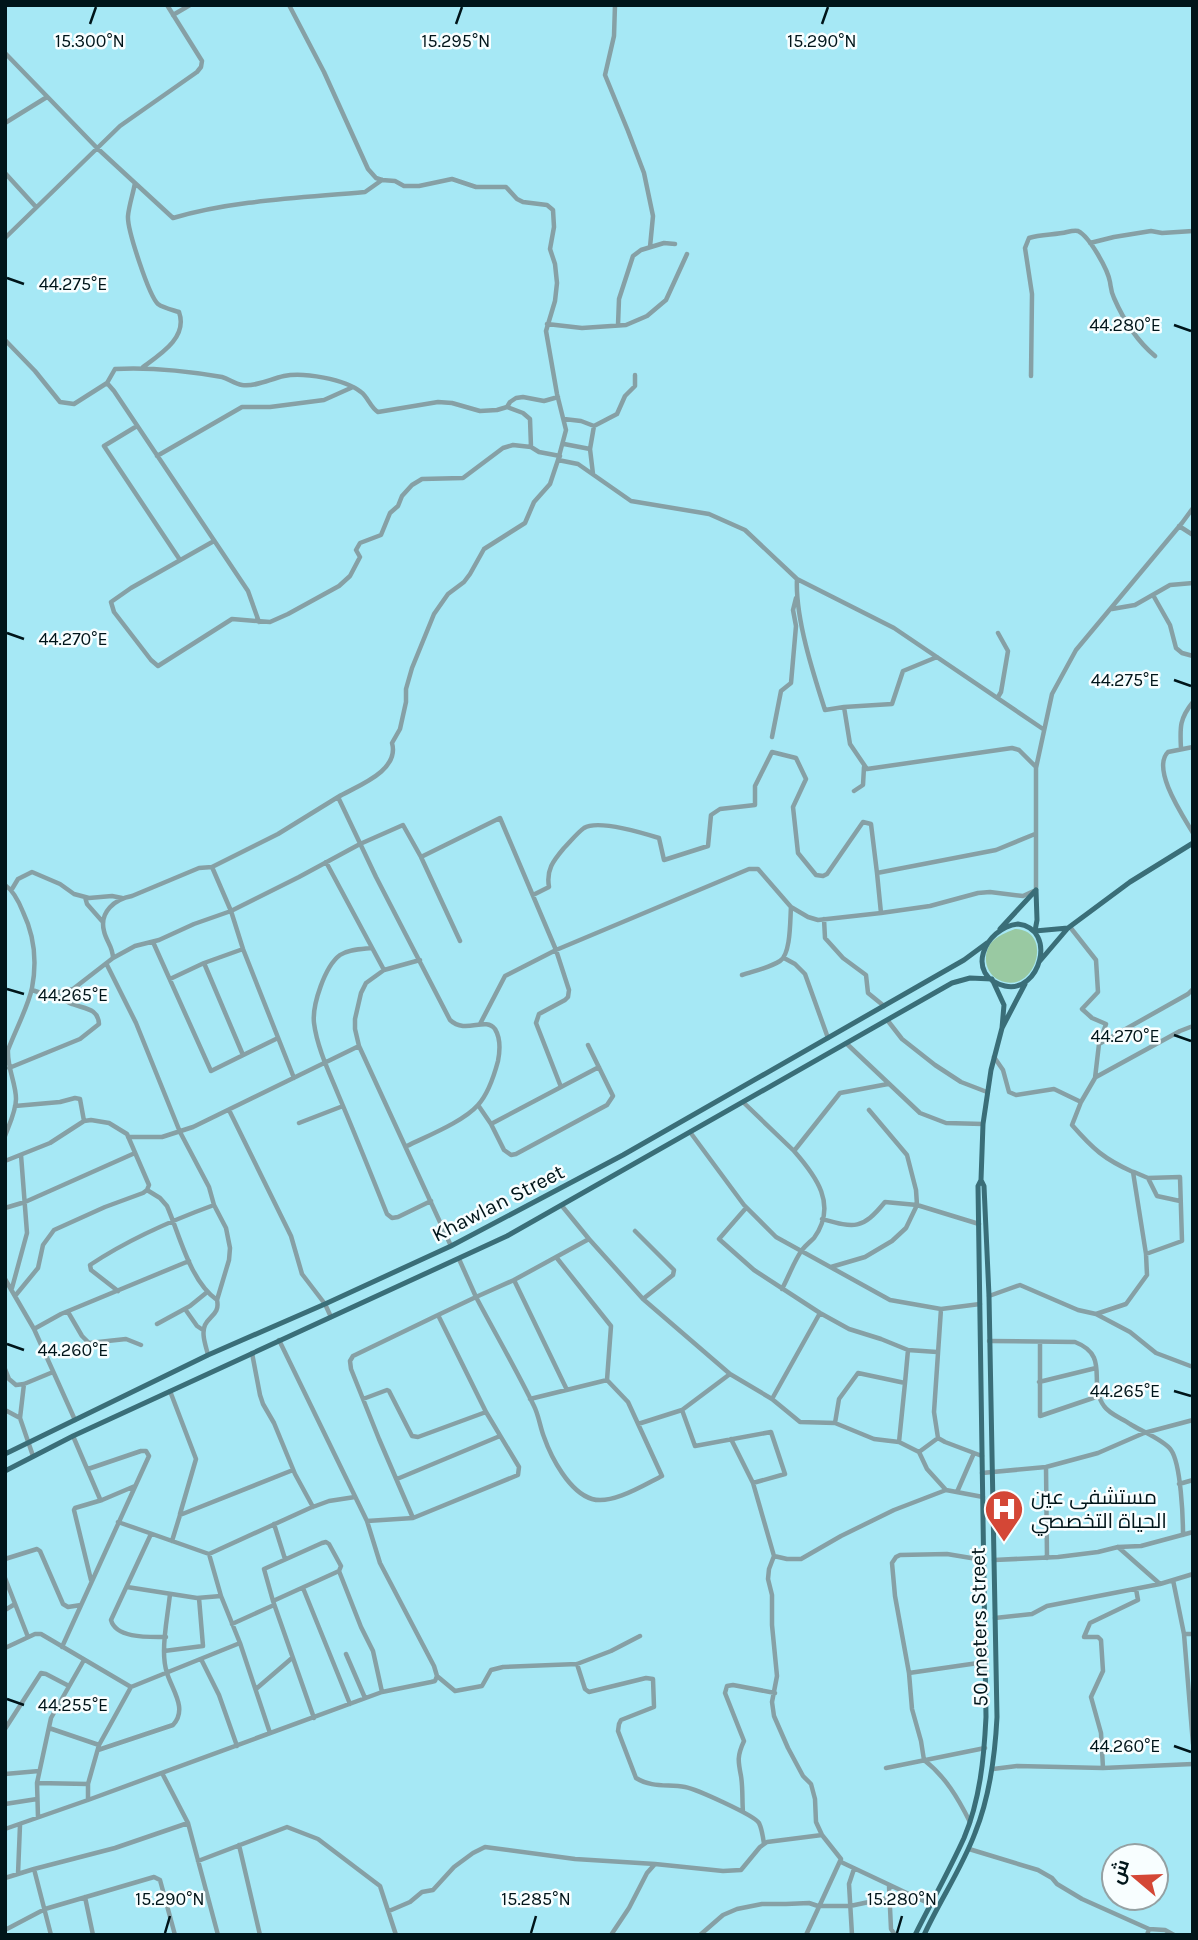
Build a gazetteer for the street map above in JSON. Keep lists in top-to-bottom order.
{
  "streets": {
    "main road": ["Khawlan Street", "50 meters Street"]
  },
  "crossings": [
    ["Khawlan Street", "50 meters Street"]
  ],
  "places": {
    "hospital": ["مستشفى عين الحياة التخصصي"]
  },
  "north": "left",
  "coordinates": [
    "15.300°N",
    "15.295°N",
    "15.290°N",
    "44.275°E",
    "44.280°E",
    "44.270°E",
    "44.265°E",
    "44.260°E",
    "44.255°E",
    "15.285°N",
    "15.280°N"
  ]
}
